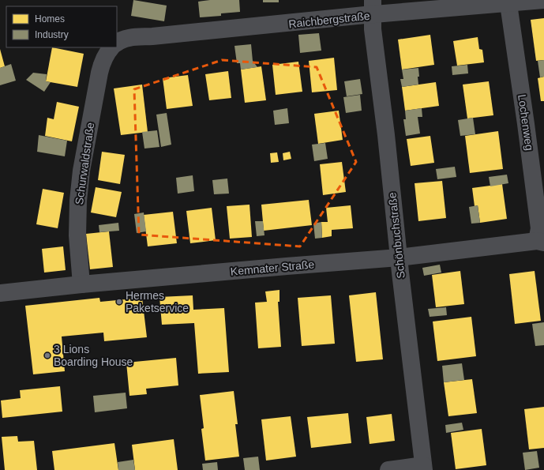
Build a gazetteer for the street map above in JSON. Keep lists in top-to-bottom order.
{
  "streets": {
    "street": [
      "Raichbergstraße",
      "Lochenweg",
      "Schurwaldstraße",
      "Schönbuchstraße",
      "Kemnater Straße"
    ]
  },
  "crossings": [
    ["Raichbergstraße", "Lochenweg"],
    ["Raichbergstraße", "Schönbuchstraße"],
    ["Lochenweg", "Kemnater Straße"],
    ["Schurwaldstraße", "Kemnater Straße"],
    ["Schönbuchstraße", "Kemnater Straße"]
  ],
  "places": ["Hermes Paketservice", "3 Lions Boarding House"],
  "legend": ["Homes", "Industry"]
}
